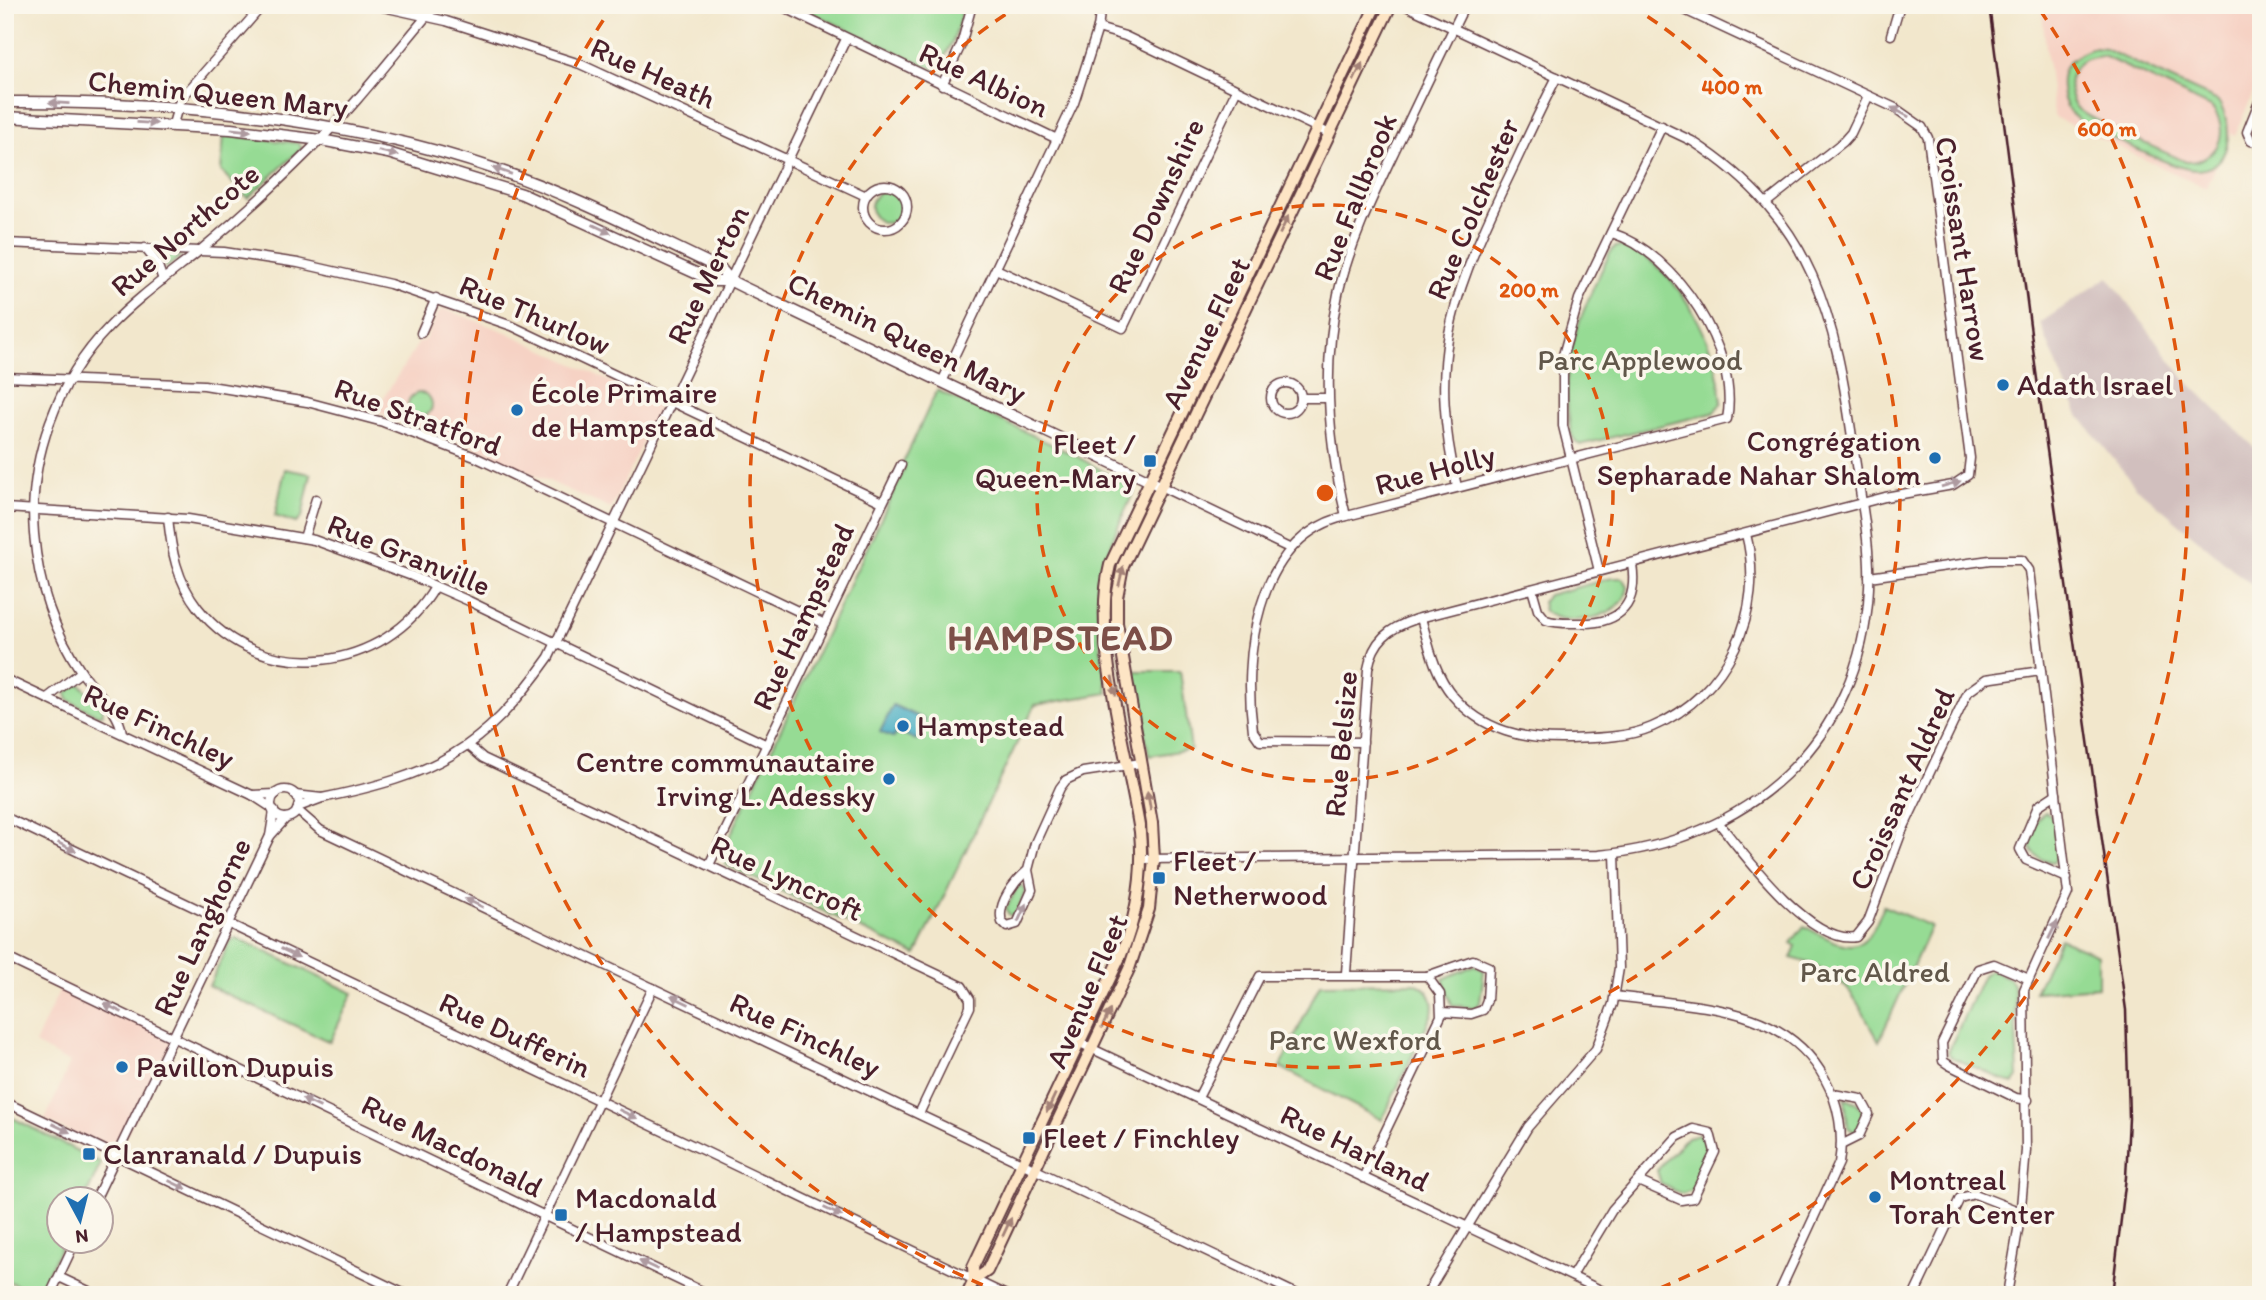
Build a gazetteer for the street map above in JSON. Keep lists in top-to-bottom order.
{
  "streets": {
    "main road": ["Avenue Fleet"],
    "street": [
      "Rue Heath",
      "Rue Albion",
      "Chemin Queen Mary",
      "Rue Fallbrook",
      "Rue Downshire",
      "Rue Colchester",
      "Rue Northcote",
      "Croissant Harrow",
      "Rue Merton",
      "Rue Thurlow",
      "Rue Stratford",
      "Rue Holly",
      "Rue Granville",
      "Rue Hampstead",
      "Rue Finchley",
      "Rue Belsize",
      "Croissant Aldred",
      "Rue Lyncroft",
      "Rue Langhorne",
      "Rue Dufferin",
      "Rue Macdonald",
      "Rue Harland"
    ]
  },
  "crossings": [
    ["Rue Heath", "Rue Northcote"],
    ["Rue Heath", "Rue Merton"],
    ["Rue Albion", "Rue Merton"],
    ["Chemin Queen Mary", "Rue Northcote"],
    ["Chemin Queen Mary", "Rue Merton"],
    ["Chemin Queen Mary", "Avenue Fleet"],
    ["Chemin Queen Mary", "Rue Holly"],
    ["Rue Fallbrook", "Rue Holly"],
    ["Rue Colchester", "Rue Holly"],
    ["Rue Northcote", "Rue Thurlow"],
    ["Rue Northcote", "Rue Stratford"],
    ["Rue Northcote", "Rue Granville"],
    ["Rue Northcote", "Rue Finchley"],
    ["Croissant Harrow", "Rue Belsize"],
    ["Rue Merton", "Rue Thurlow"],
    ["Rue Merton", "Rue Stratford"],
    ["Rue Merton", "Rue Granville"],
    ["Rue Merton", "Rue Lyncroft"],
    ["Rue Thurlow", "Rue Hampstead"],
    ["Avenue Fleet", "Rue Finchley"],
    ["Avenue Fleet", "Rue Dufferin"],
    ["Avenue Fleet", "Rue Harland"],
    ["Rue Stratford", "Rue Hampstead"],
    ["Rue Holly", "Rue Belsize"],
    ["Rue Granville", "Rue Hampstead"],
    ["Rue Hampstead", "Rue Lyncroft"],
    ["Rue Finchley", "Rue Lyncroft"],
    ["Rue Finchley", "Rue Langhorne"],
    ["Rue Langhorne", "Rue Dufferin"],
    ["Rue Langhorne", "Rue Macdonald"]
  ],
  "one_way": ["Rue Finchley", "Rue Dufferin", "Rue Macdonald"],
  "districts": ["HAMPSTEAD"],
  "parks": ["Parc Applewood", "Parc Aldred", "Parc Wexford"],
  "places": {
    "other": [
      "Adath Israel",
      "École Primaire de Hampstead",
      "Congrégation Sepharade Nahar Shalom",
      "Hampstead",
      "Centre communautaire Irving L. Adessky",
      "Pavillon Dupuis",
      "Montreal Torah Center"
    ],
    "transit": [
      "Fleet / Queen-Mary",
      "Fleet / Netherwood",
      "Fleet / Finchley",
      "Clanranald / Dupuis",
      "Macdonald / Hampstead"
    ]
  },
  "north": "bottom",
  "rings": ["400 m", "600 m", "200 m"]
}
